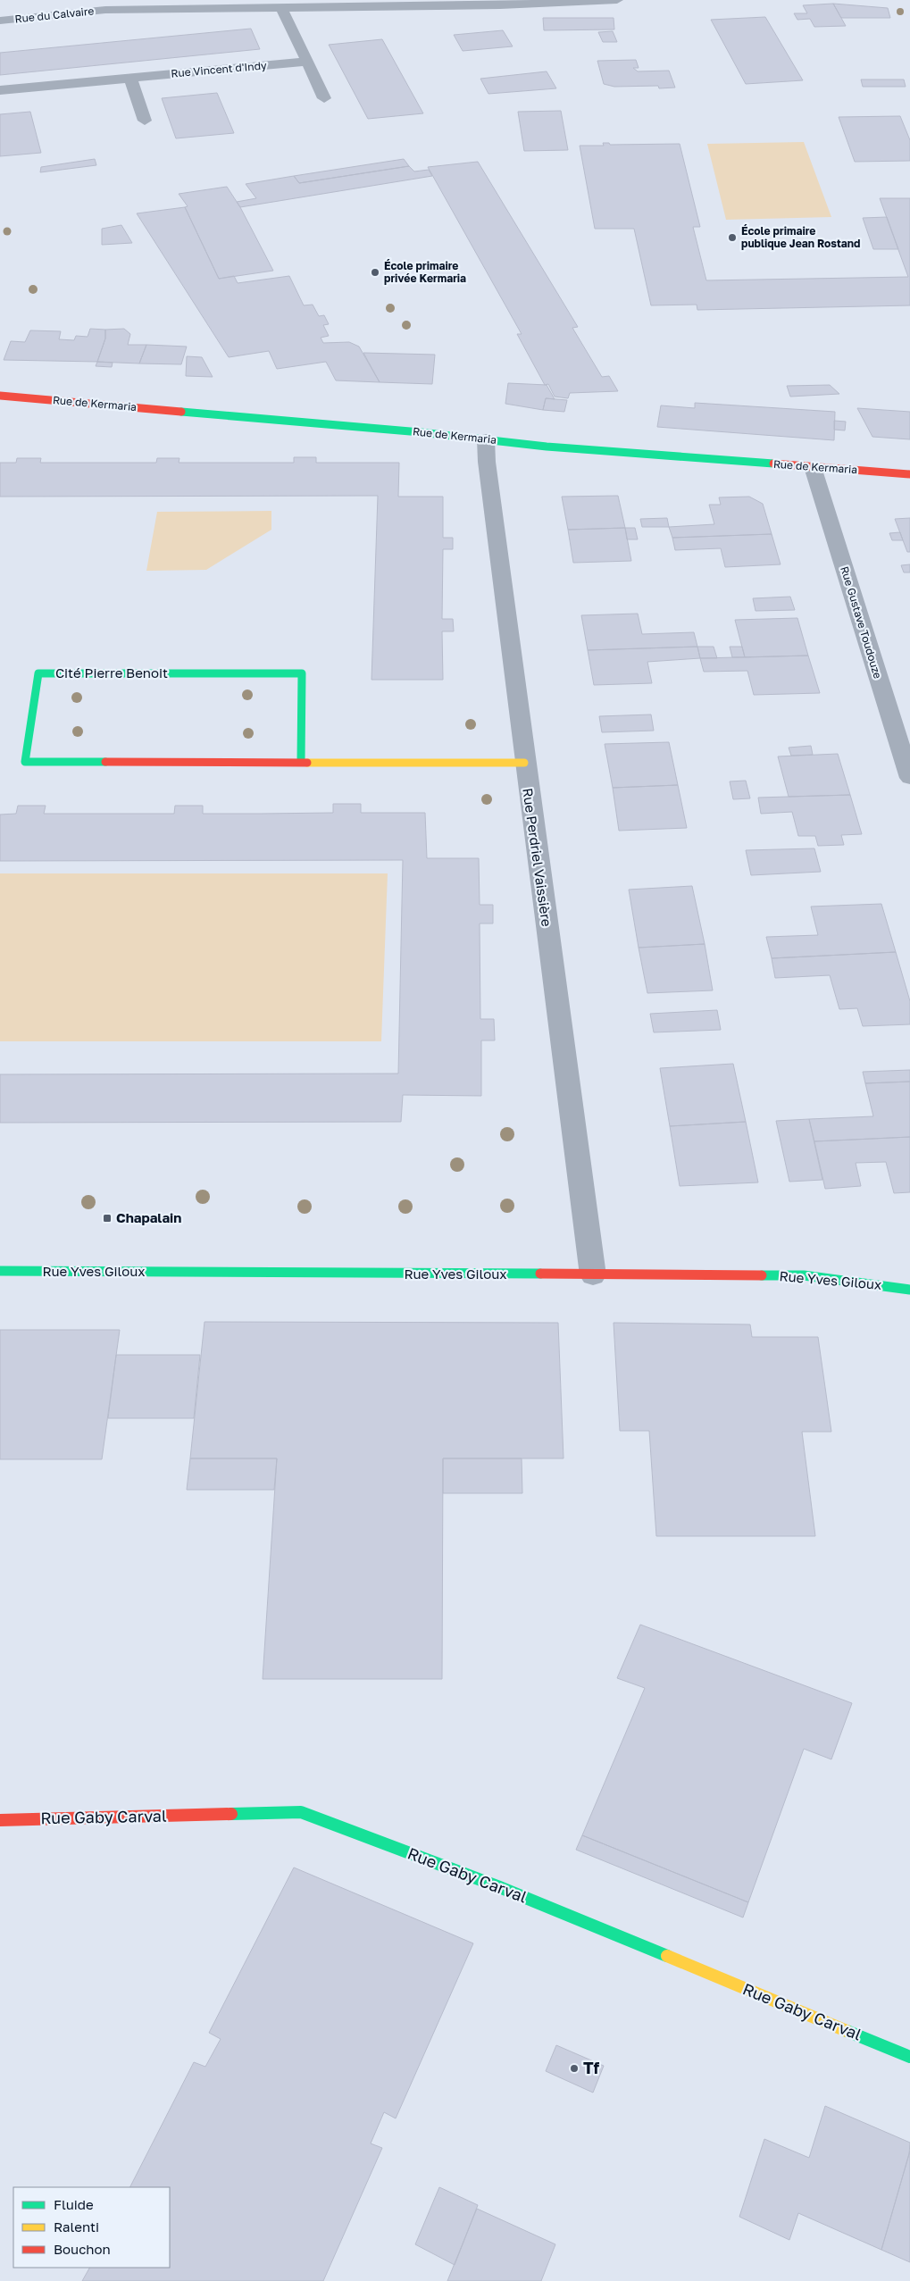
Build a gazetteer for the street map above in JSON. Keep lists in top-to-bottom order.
{
  "streets": {
    "street": [
      "Rue du Calvaire",
      "Rue Vincent d'Indy",
      "Rue de Kermaria",
      "Rue Gustave Toudouze",
      "Cité Pierre Benoit",
      "Rue Perdriel Vaissière",
      "Rue Yves Giloux",
      "Rue Gaby Carval"
    ]
  },
  "crossings": [
    ["Rue de Kermaria", "Rue Gustave Toudouze"],
    ["Rue de Kermaria", "Rue Perdriel Vaissière"],
    ["Cité Pierre Benoit", "Rue Perdriel Vaissière"],
    ["Rue Perdriel Vaissière", "Rue Yves Giloux"]
  ],
  "places": {
    "other": ["École primaire publique Jean Rostand", "École primaire privée Kermaria", "Tf"],
    "transit": ["Chapalain"]
  },
  "legend": ["Fluide", "Ralenti", "Bouchon"]
}
